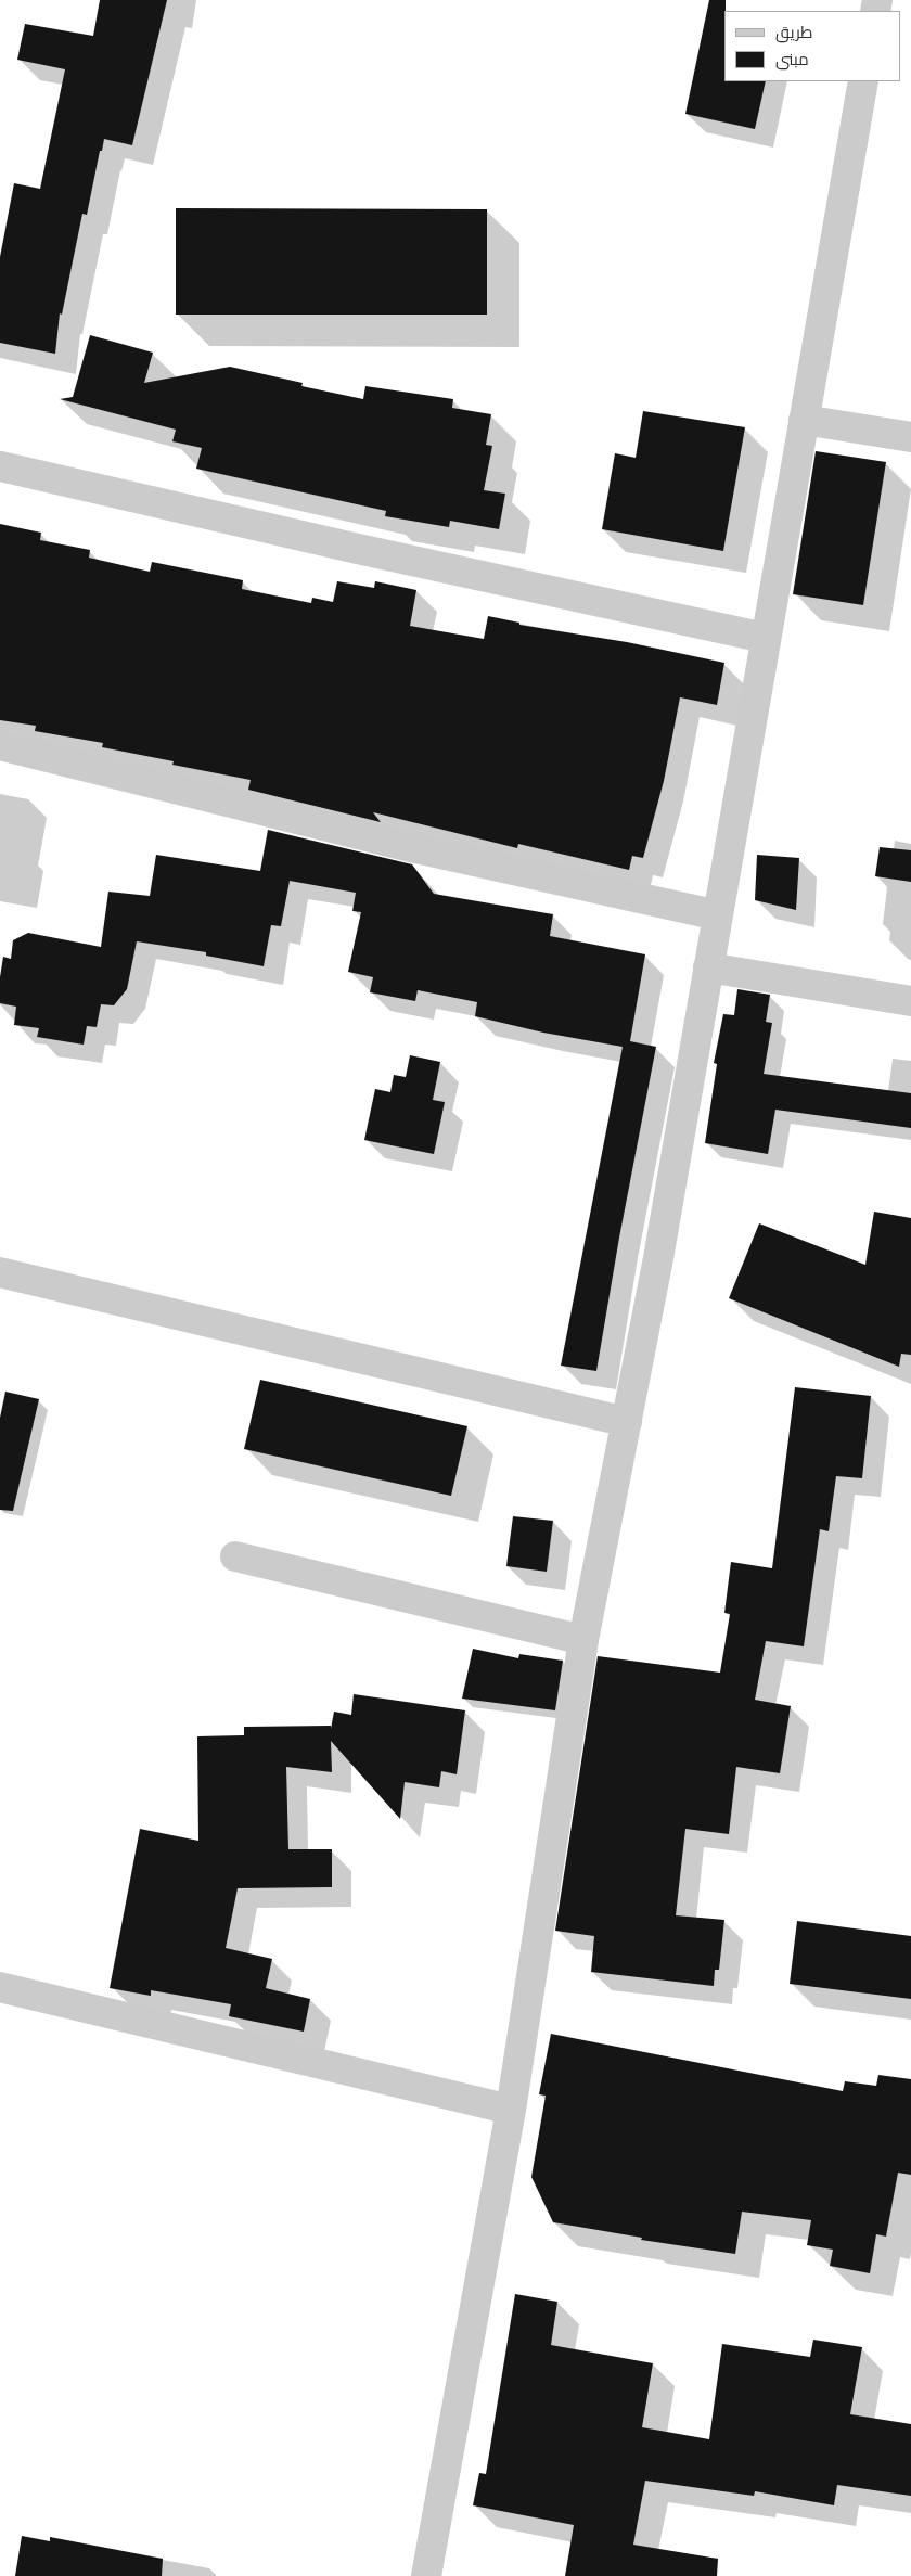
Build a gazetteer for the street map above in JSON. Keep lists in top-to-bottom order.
{
  "legend": ["طريق", "مبنى"]
}
